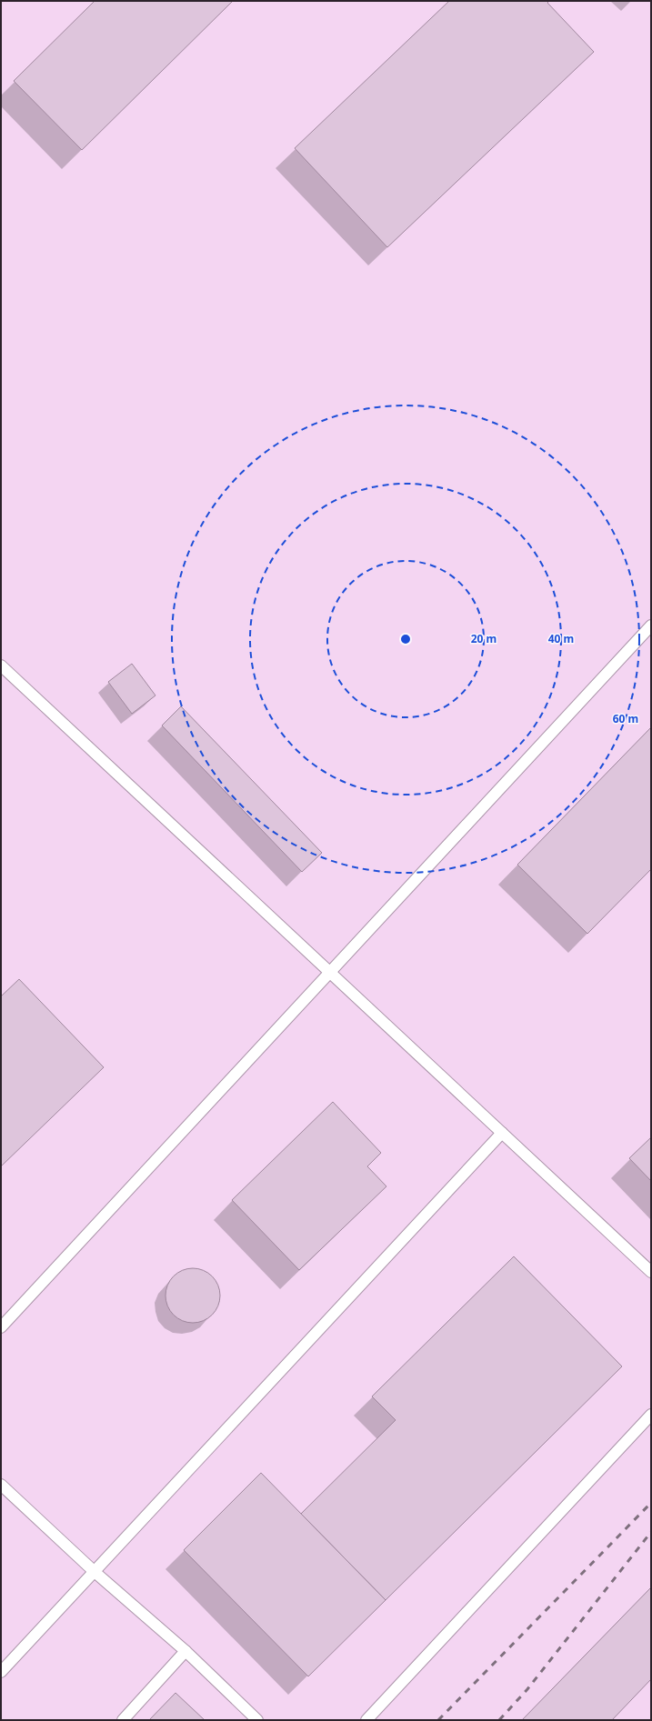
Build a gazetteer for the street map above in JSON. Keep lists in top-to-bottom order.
{
  "rings": ["20 m", "40 m", "60 m"]
}
